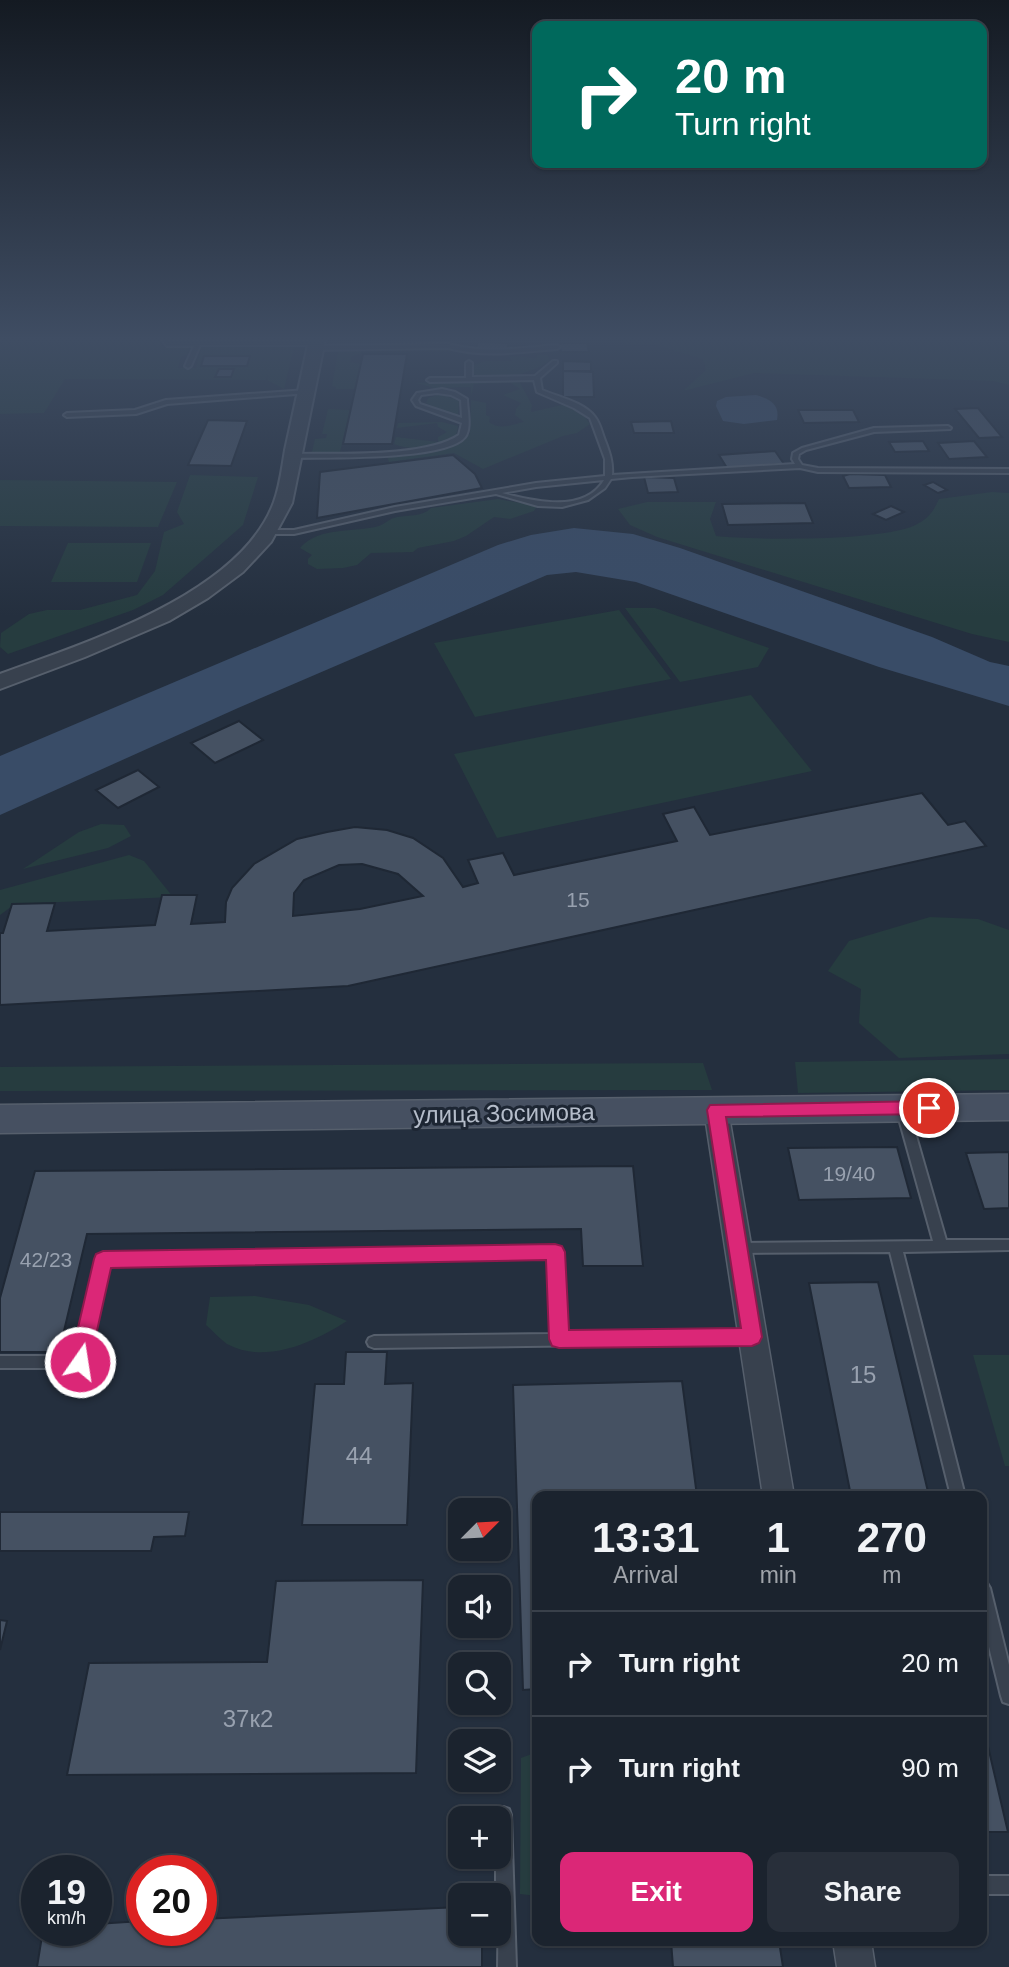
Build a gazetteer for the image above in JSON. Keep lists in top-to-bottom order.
{
  "streets": {
    "main road": ["улица Зосимова"]
  },
  "house_numbers": [
    "15",
    "19/40",
    "42/23",
    "15",
    "44",
    "37к2"
  ],
  "north": "top right",
  "page": {
    "turn": ["20 m", "Turn right"],
    "eta": [
      "13:31",
      "Arrival",
      "1",
      "min",
      "270",
      "m"
    ],
    "map_buttons": ["+", "−"],
    "list": [
      {
        "name": "Turn right",
        "value": "20 m"
      },
      {
        "name": "Turn right",
        "value": "90 m"
      }
    ],
    "buttons": ["Exit", "Share"],
    "speed": "19 km/h",
    "limit": "20"
  }
}
